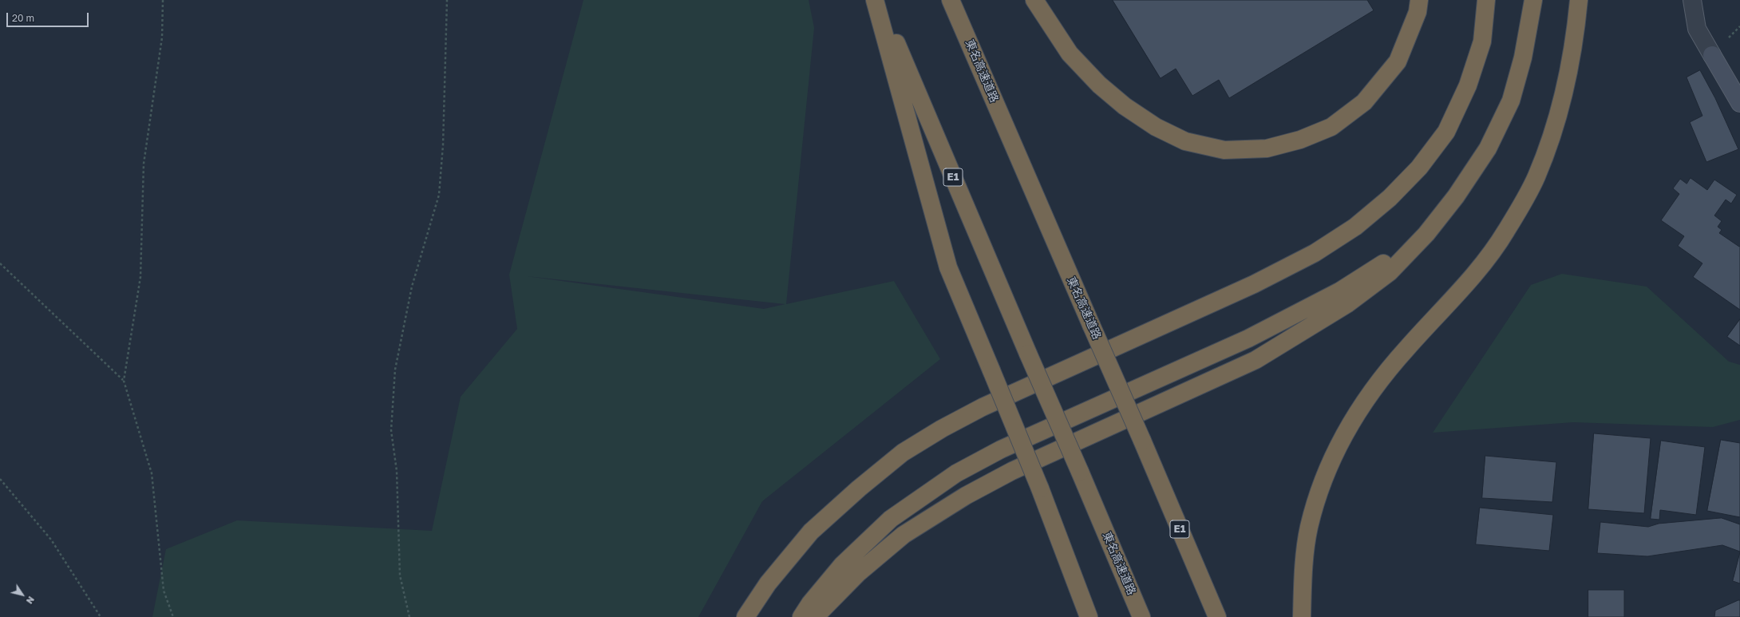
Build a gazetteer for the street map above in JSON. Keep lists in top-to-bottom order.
{
  "streets": {
    "highway": ["東名高速道路", "E1"]
  },
  "scale_bar": "20 m",
  "north": "bottom right"
}
